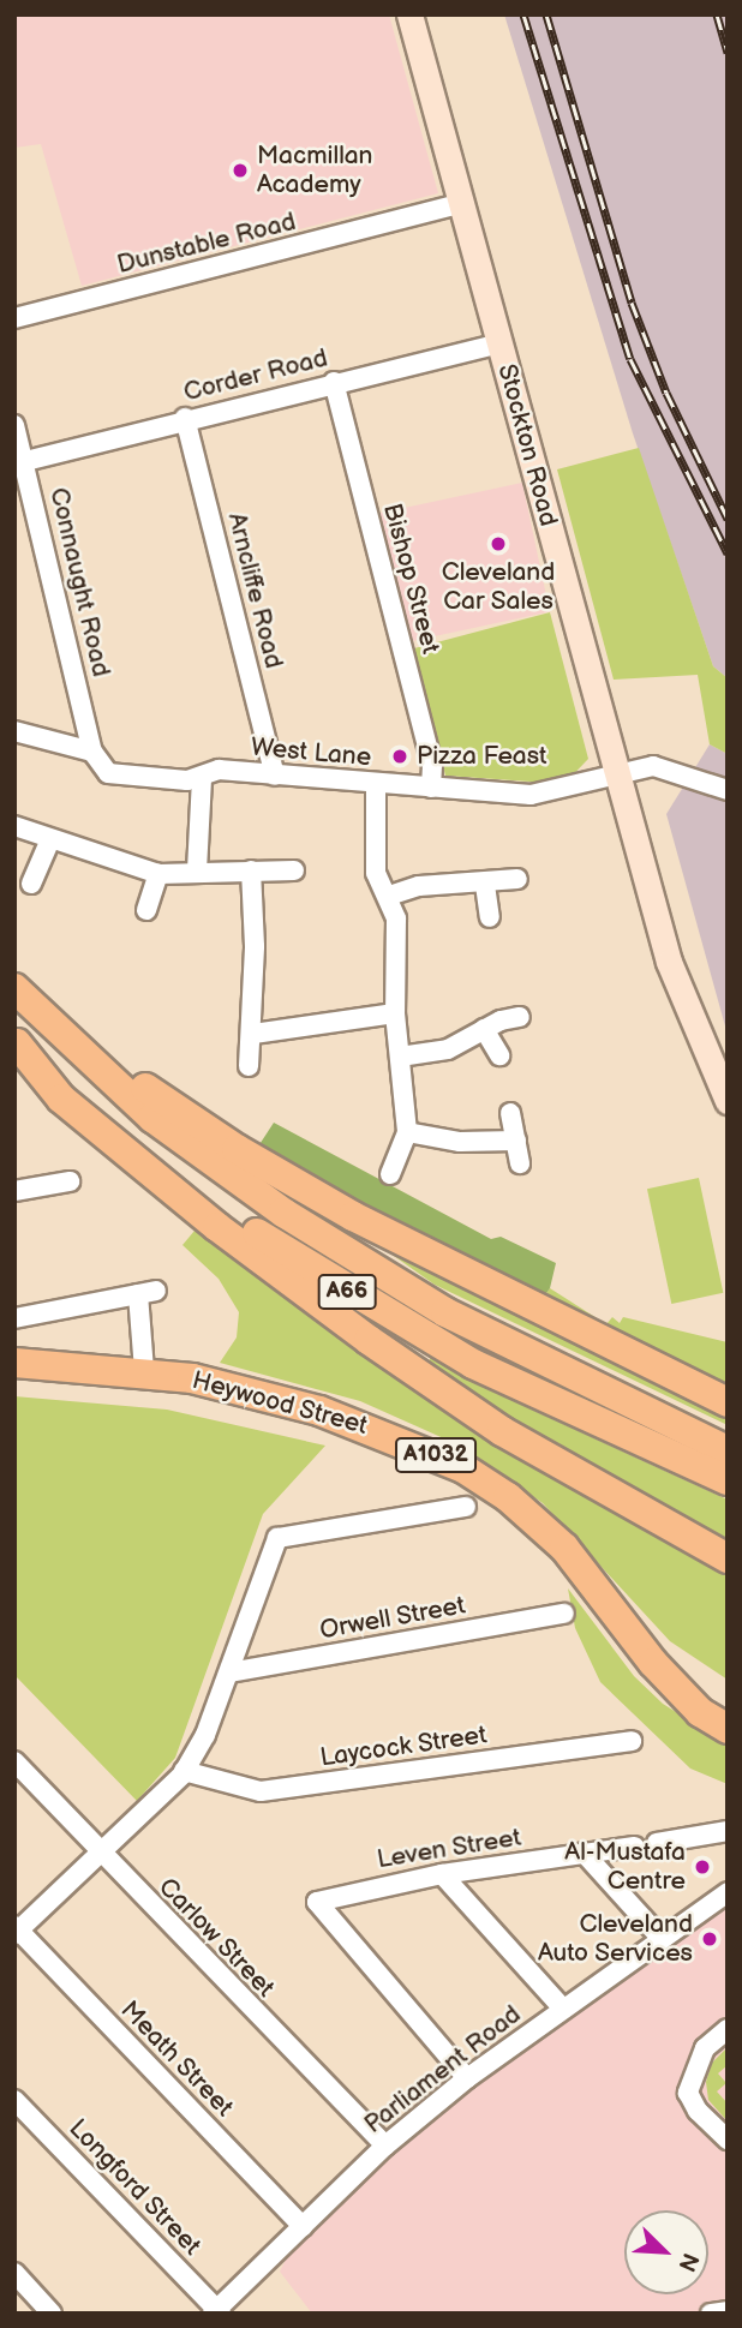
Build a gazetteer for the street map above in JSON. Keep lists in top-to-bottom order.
{
  "streets": {
    "main road": [
      "Stockton Road",
      "A66",
      "Heywood Street",
      "A1032"
    ],
    "street": [
      "Dunstable Road",
      "Corder Road",
      "Bishop Street",
      "Connaught Road",
      "Arncliffe Road",
      "West Lane",
      "Orwell Street",
      "Laycock Street",
      "Leven Street",
      "Carlow Street",
      "Meath Street",
      "Parliament Road",
      "Longford Street"
    ]
  },
  "crossings": [
    ["Dunstable Road", "Stockton Road"],
    ["Corder Road", "Stockton Road"],
    ["Corder Road", "Bishop Street"],
    ["Corder Road", "Connaught Road"],
    ["Corder Road", "Arncliffe Road"],
    ["Stockton Road", "West Lane"],
    ["Bishop Street", "West Lane"],
    ["Connaught Road", "West Lane"],
    ["Arncliffe Road", "West Lane"],
    ["Leven Street", "Parliament Road"],
    ["Carlow Street", "Parliament Road"],
    ["Meath Street", "Parliament Road"],
    ["Parliament Road", "Longford Street"]
  ],
  "places": [
    "Macmillan Academy",
    "Cleveland Car Sales",
    "Pizza Feast",
    "Al-Mustafa Centre",
    "Cleveland Auto Services"
  ],
  "north": "bottom right"
}
